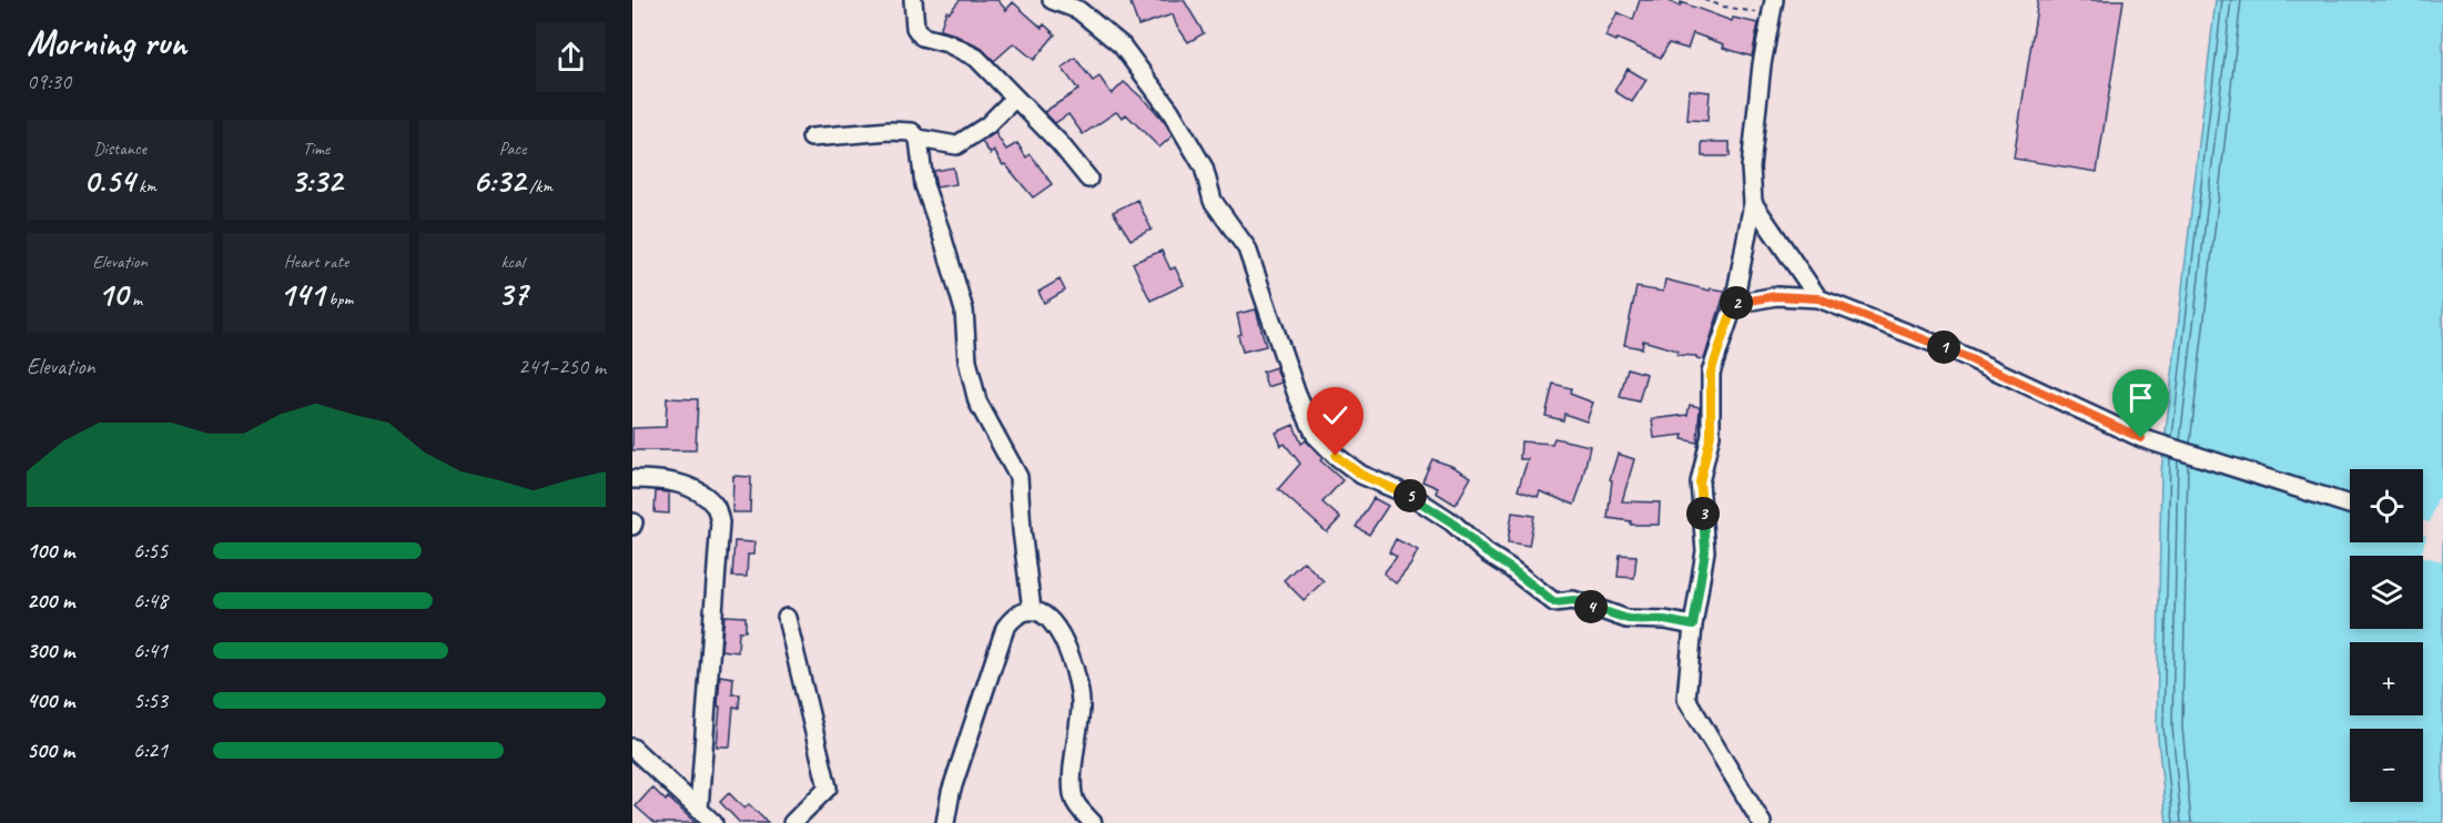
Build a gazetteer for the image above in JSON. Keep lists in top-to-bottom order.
{
  "page": {
    "heading": ["Morning run", "09:30"],
    "stats": [
      ["Distance", "0.54 km"],
      ["Time", "3:32"],
      ["Pace", "6:32 /km"],
      ["Elevation", "10 m"],
      ["Heart rate", "141 bpm"],
      ["kcal", "37"]
    ],
    "pins": [
      "2",
      "1",
      "5",
      "3",
      "4"
    ],
    "chart": ["Elevation", "241–250 m"],
    "map_buttons": ["+", "−"],
    "list": [
      {
        "name": "100 m",
        "note": "6:55"
      },
      {
        "name": "200 m",
        "note": "6:48"
      },
      {
        "name": "300 m",
        "note": "6:41"
      },
      {
        "name": "400 m",
        "note": "5:53"
      },
      {
        "name": "500 m",
        "note": "6:21"
      }
    ]
  }
}
